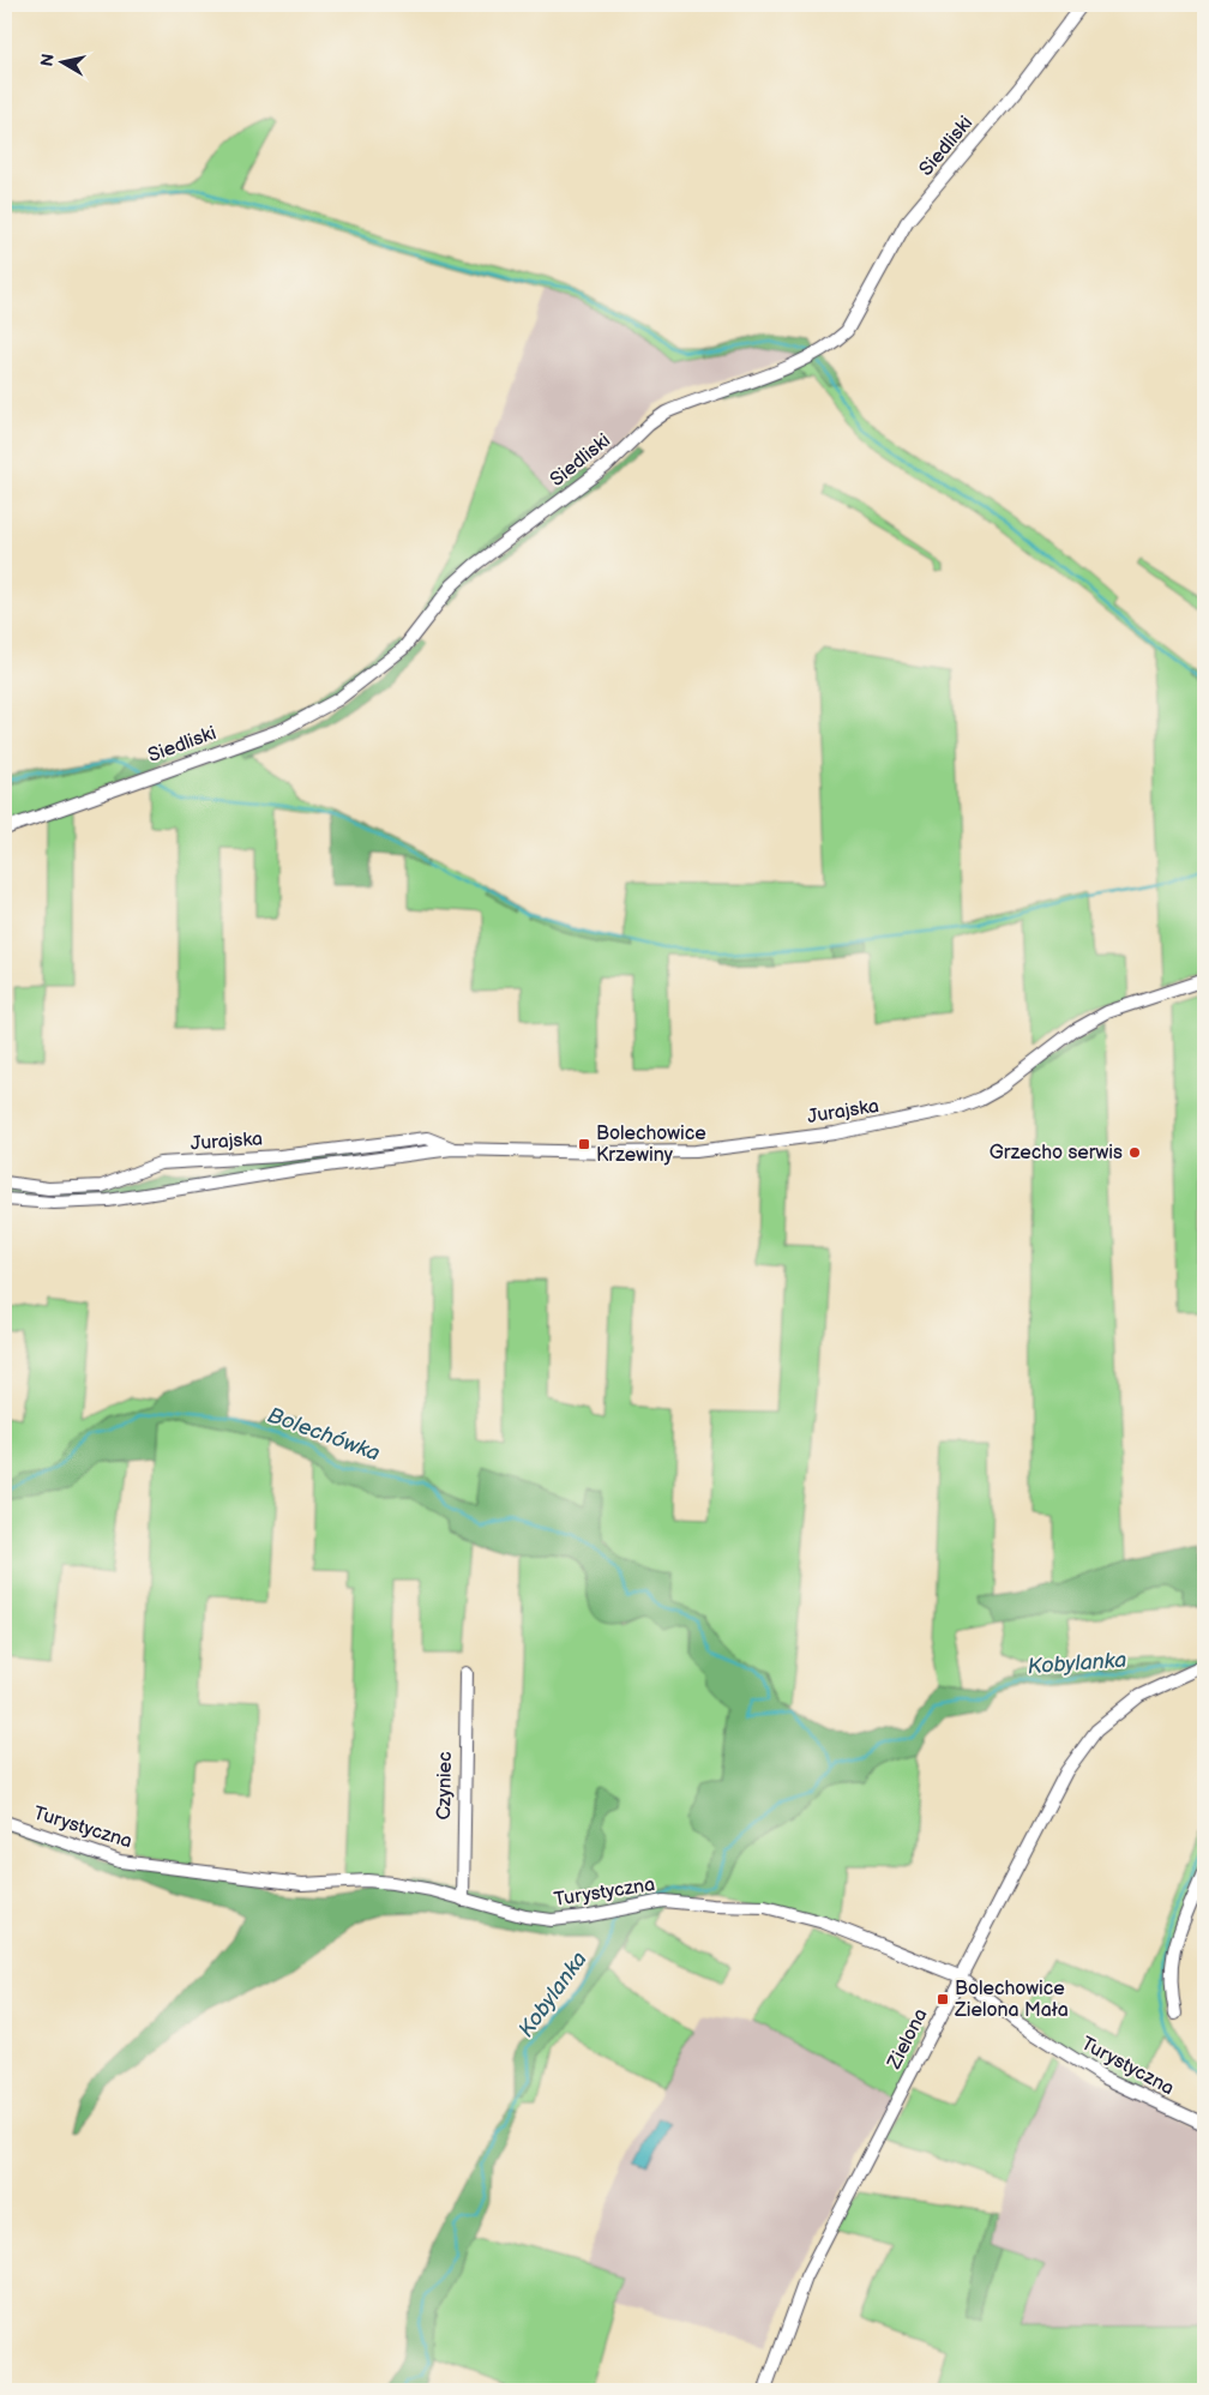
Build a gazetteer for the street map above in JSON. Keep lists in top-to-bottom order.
{
  "streets": {
    "street": [
      "Siedliski",
      "Jurajska",
      "Czyniec",
      "Turystyczna",
      "Zielona"
    ]
  },
  "crossings": [
    ["Czyniec", "Turystyczna"],
    ["Turystyczna", "Zielona"]
  ],
  "water": ["Bolechówka", "Kobylanka"],
  "places": {
    "transit": ["Bolechowice Krzewiny", "Bolechowice Zielona Mała"],
    "other": ["Grzecho serwis"]
  },
  "north": "left"
}
